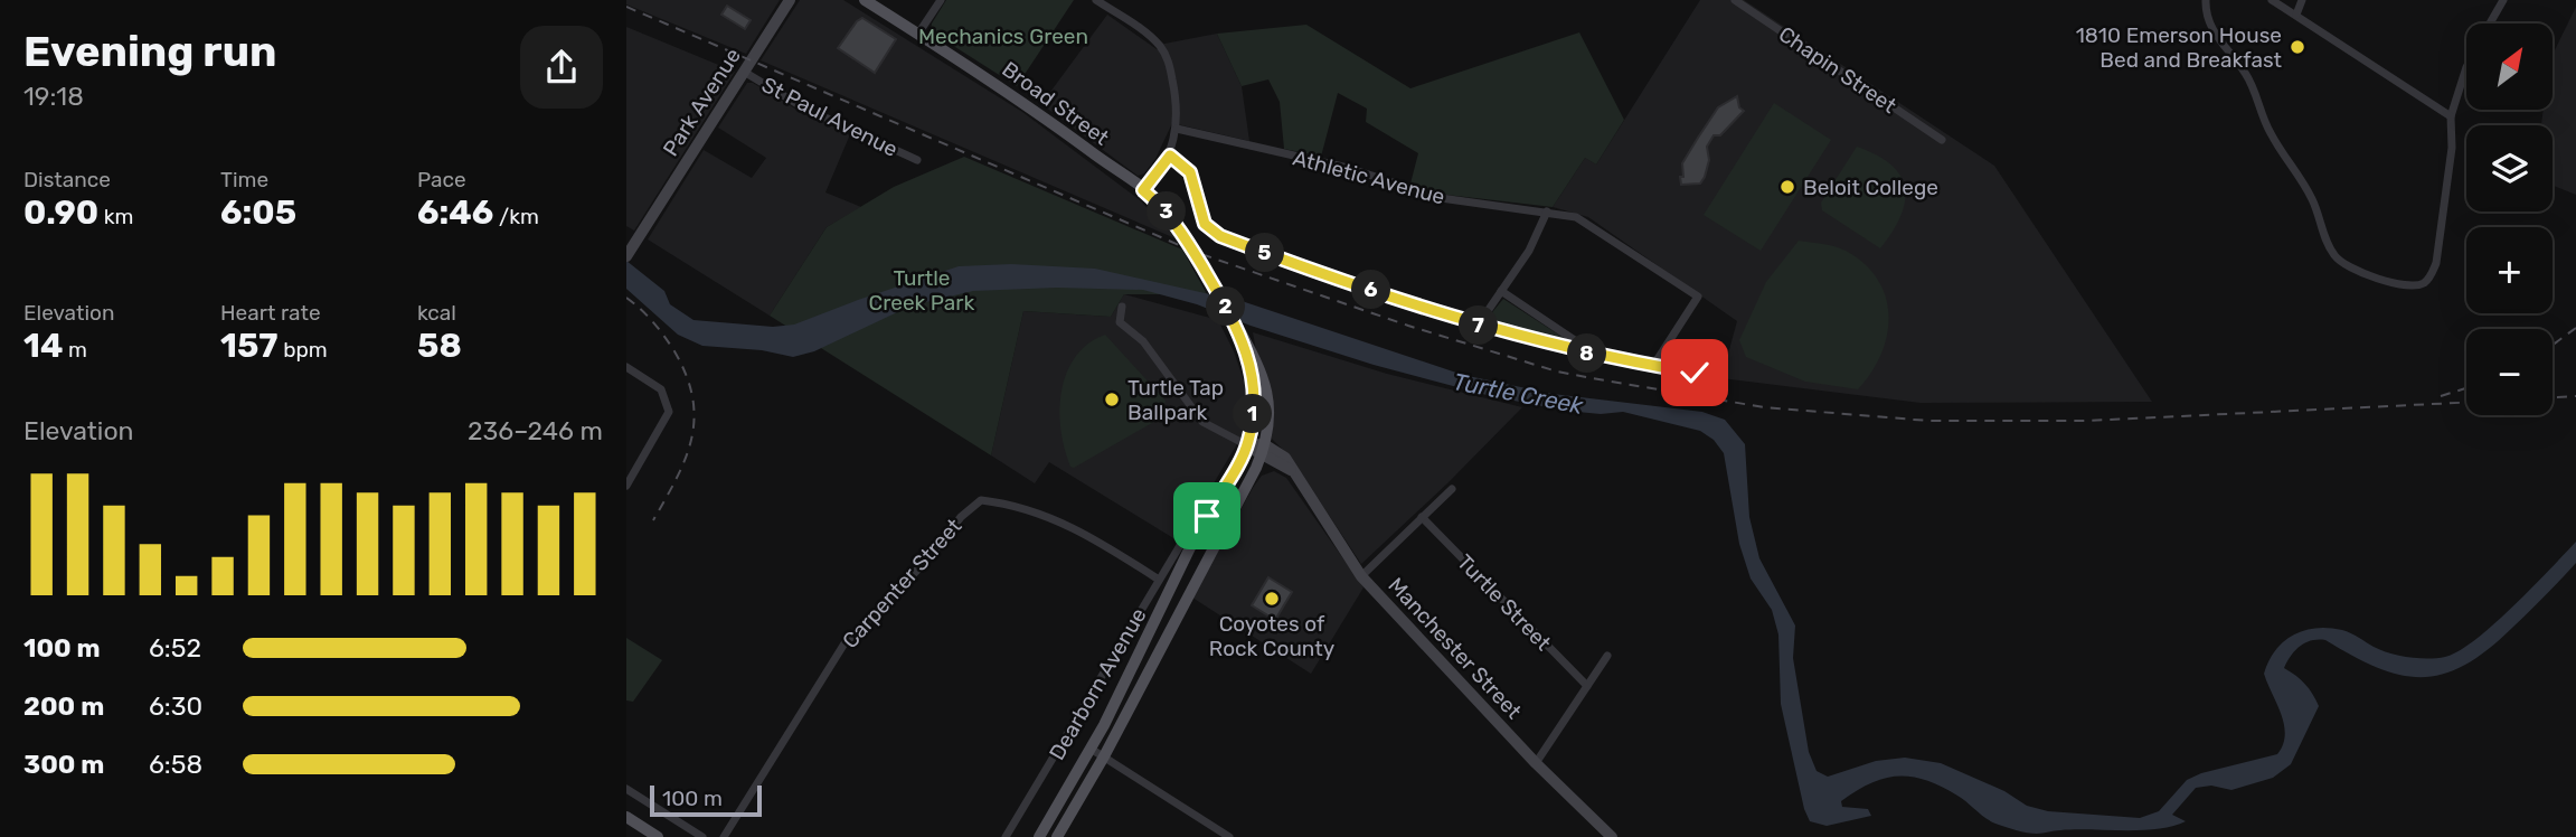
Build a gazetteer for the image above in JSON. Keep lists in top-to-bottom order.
{
  "streets": {
    "main road": ["Broad Street"],
    "street": [
      "Chapin Street",
      "Park Avenue",
      "St Paul Avenue",
      "Athletic Avenue",
      "Carpenter Street",
      "Turtle Street",
      "Manchester Street",
      "Dearborn Avenue"
    ]
  },
  "crossings": [
    ["Park Avenue", "St Paul Avenue"],
    ["Carpenter Street", "Dearborn Avenue"]
  ],
  "water": ["Turtle Creek"],
  "parks": ["Mechanics Green", "Turtle Creek Park"],
  "places": [
    "1810 Emerson House Bed and Breakfast",
    "Beloit College",
    "Turtle Tap Ballpark",
    "Coyotes of Rock County"
  ],
  "scale_bar": "100 m",
  "north": "top right",
  "page": {
    "heading": ["Evening run", "19:18"],
    "map_buttons": ["+", "−"],
    "stats": [
      ["Distance", "0.90 km"],
      ["Time", "6:05"],
      ["Pace", "6:46 /km"],
      ["Elevation", "14 m"],
      ["Heart rate", "157 bpm"],
      ["kcal", "58"]
    ],
    "pins": [
      "3",
      "5",
      "6",
      "2",
      "7",
      "8",
      "1"
    ],
    "chart": ["Elevation", "236–246 m"],
    "list": [
      {
        "name": "100 m",
        "note": "6:52"
      },
      {
        "name": "200 m",
        "note": "6:30"
      },
      {
        "name": "300 m",
        "note": "6:58"
      }
    ],
    "scale": "100 m"
  }
}
